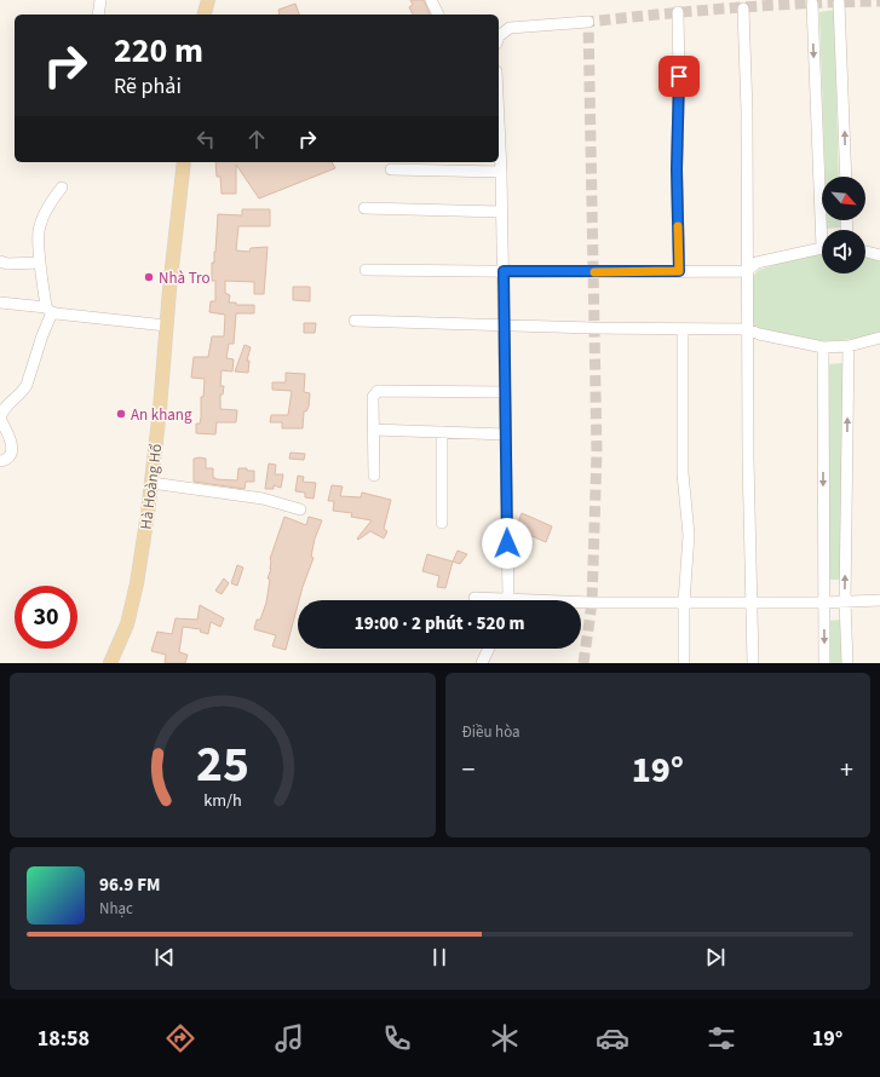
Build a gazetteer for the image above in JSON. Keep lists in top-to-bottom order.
{
  "streets": {
    "main road": ["Hà Hoàng Hổ"]
  },
  "places": ["Nhà Tro", "An khang"],
  "north": "bottom right",
  "page": {
    "turn": ["220 m", "Rẽ phải"],
    "limit": "30",
    "trip": "19:00 · 2 phút · 520 m",
    "tile": "Điều hòa",
    "heat": ["−", "19°", "+"],
    "song": ["96.9 FM", "Nhạc"],
    "tabs": ["18:58", "19°"],
    "gauge": ["25", "km/h"]
  }
}
